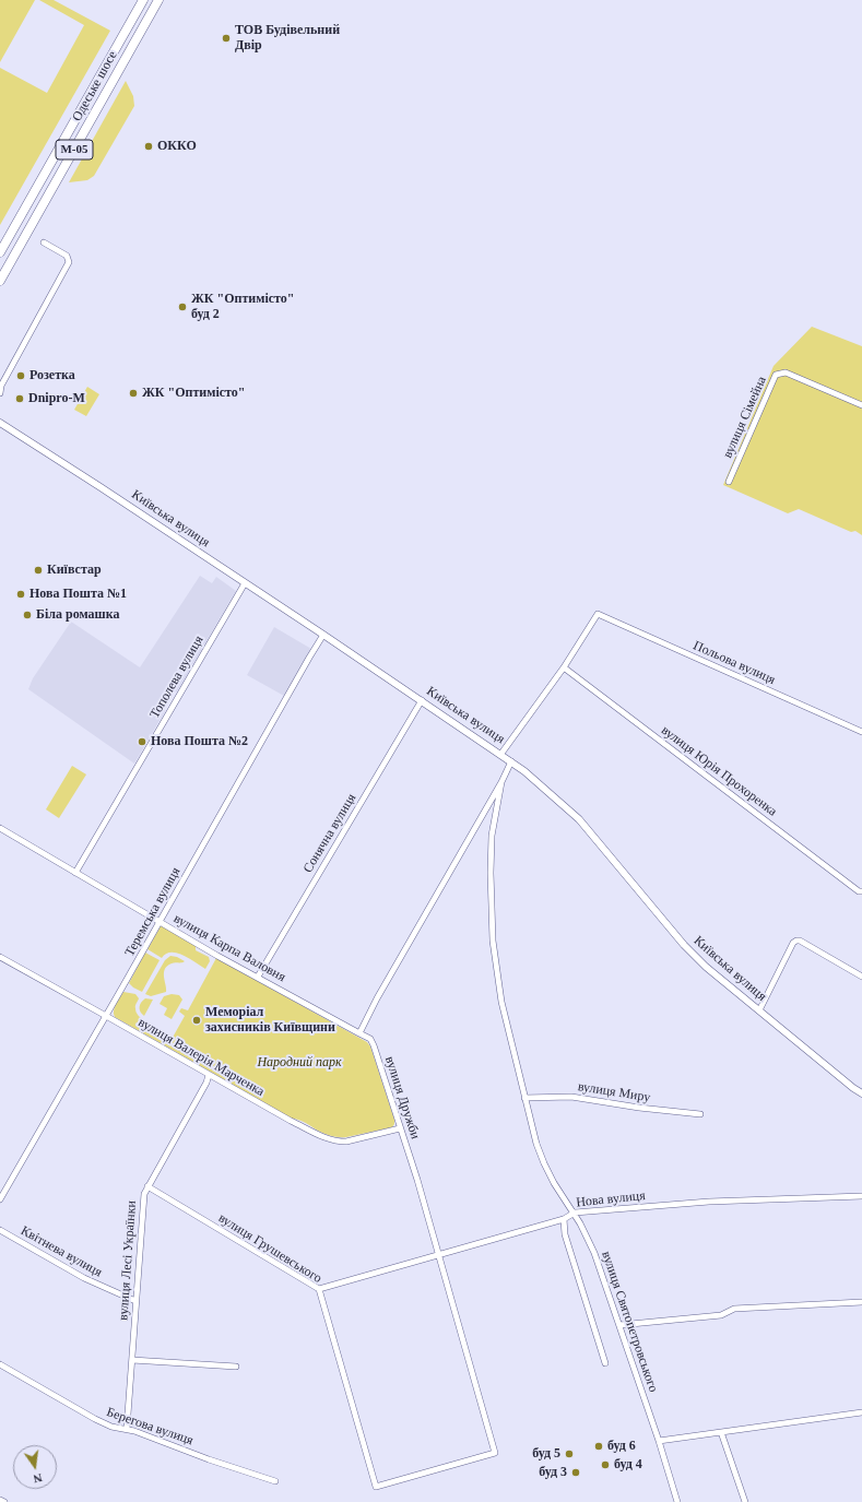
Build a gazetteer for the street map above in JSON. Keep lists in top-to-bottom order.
{
  "streets": {
    "highway": ["Одеське шосе", "М-05"],
    "street": [
      "вулиця Сімейна",
      "Київська вулиця",
      "Польова вулиця",
      "Тополева вулиця",
      "вулиця Юрія Прохоренка",
      "Сонячна вулиця",
      "Теремська вулиця",
      "вулиця Карпа Валовня",
      "вулиця Валерія Марченка",
      "вулиця Миру",
      "вулиця Дружби",
      "Нова вулиця",
      "вулиця Грушевського",
      "Квітнева вулиця",
      "вулиця Лесі Українки",
      "вулиця Святопетровського",
      "Берегова вулиця"
    ]
  },
  "crossings": [
    ["Київська вулиця", "Тополева вулиця"],
    ["Київська вулиця", "Сонячна вулиця"],
    ["Київська вулиця", "Теремська вулиця"],
    ["Польова вулиця", "вулиця Юрія Прохоренка"],
    ["Тополева вулиця", "вулиця Карпа Валовня"],
    ["Сонячна вулиця", "вулиця Карпа Валовня"],
    ["Теремська вулиця", "вулиця Карпа Валовня"],
    ["Теремська вулиця", "вулиця Валерія Марченка"],
    ["вулиця Карпа Валовня", "вулиця Дружби"],
    ["вулиця Валерія Марченка", "вулиця Дружби"],
    ["вулиця Валерія Марченка", "вулиця Лесі Українки"],
    ["вулиця Миру", "вулиця Святопетровського"],
    ["вулиця Дружби", "Нова вулиця"],
    ["вулиця Дружби", "вулиця Грушевського"],
    ["Нова вулиця", "вулиця Грушевського"],
    ["Нова вулиця", "вулиця Святопетровського"],
    ["вулиця Грушевського", "вулиця Лесі Українки"],
    ["Квітнева вулиця", "вулиця Лесі Українки"],
    ["вулиця Лесі Українки", "Берегова вулиця"]
  ],
  "parks": ["Народний парк"],
  "places": [
    "ТОВ Будівельний Двір",
    "ОККО",
    "ЖК \"Оптимісто\" буд 2",
    "Розетка",
    "ЖК \"Оптимісто\"",
    "Dnipro-M",
    "Київстар",
    "Нова Пошта №1",
    "Біла ромашка",
    "Нова Пошта №2",
    "Меморіал захисників Київщини",
    "буд 6",
    "буд 5",
    "буд 4",
    "буд 3"
  ],
  "north": "bottom"
}
